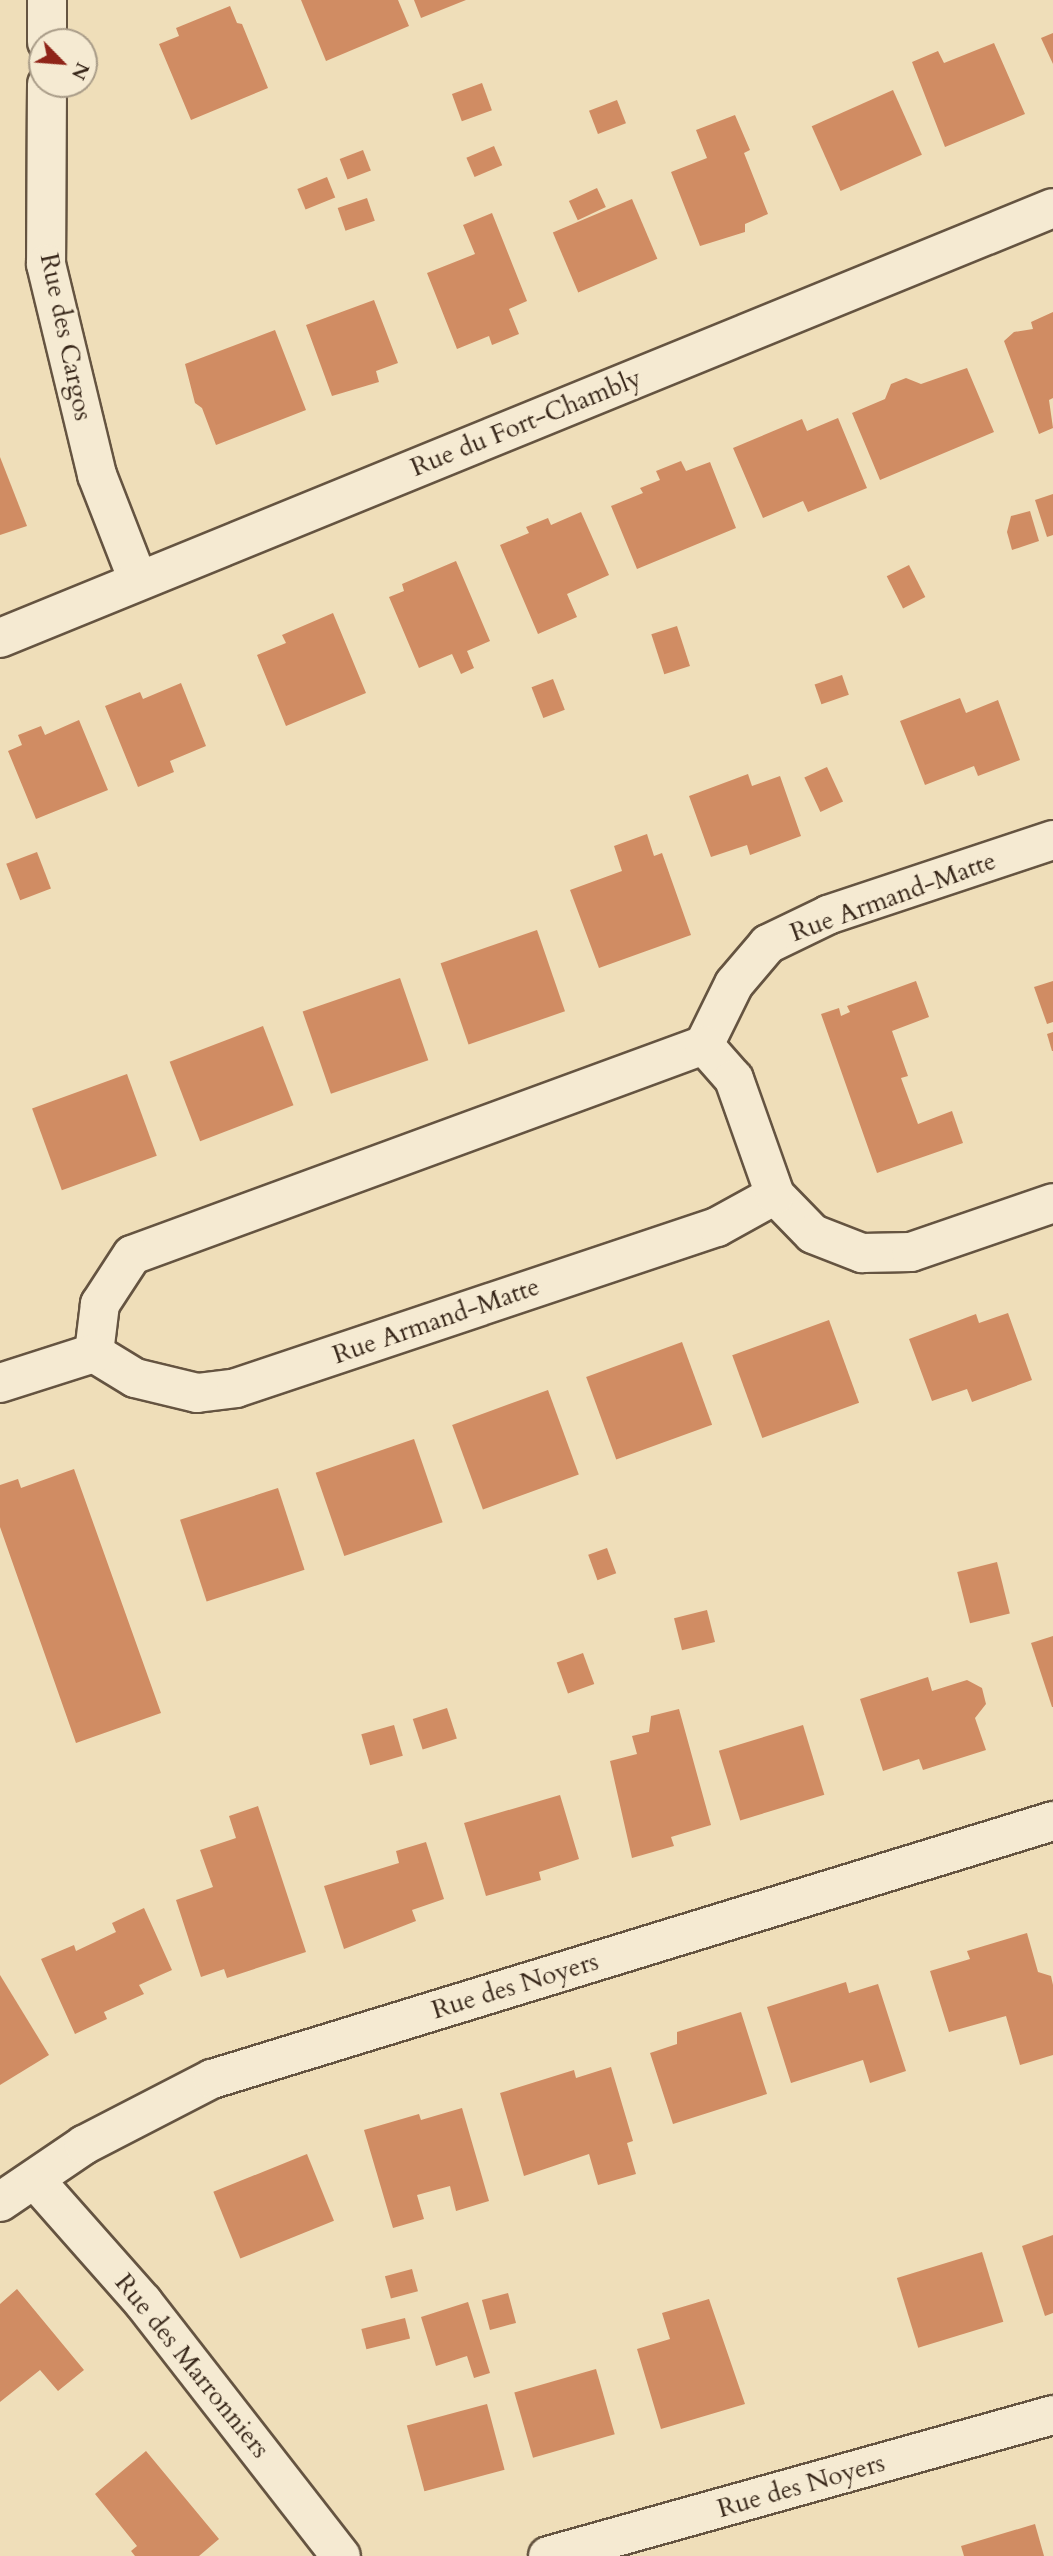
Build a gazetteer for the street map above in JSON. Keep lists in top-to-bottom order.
{
  "streets": {
    "street": [
      "Rue des Cargos",
      "Rue du Fort-Chambly",
      "Rue Armand-Matte",
      "Rue des Noyers",
      "Rue des Marronniers"
    ]
  },
  "crossings": [
    ["Rue des Cargos", "Rue du Fort-Chambly"],
    ["Rue des Noyers", "Rue des Marronniers"]
  ],
  "north": "bottom right"
}
